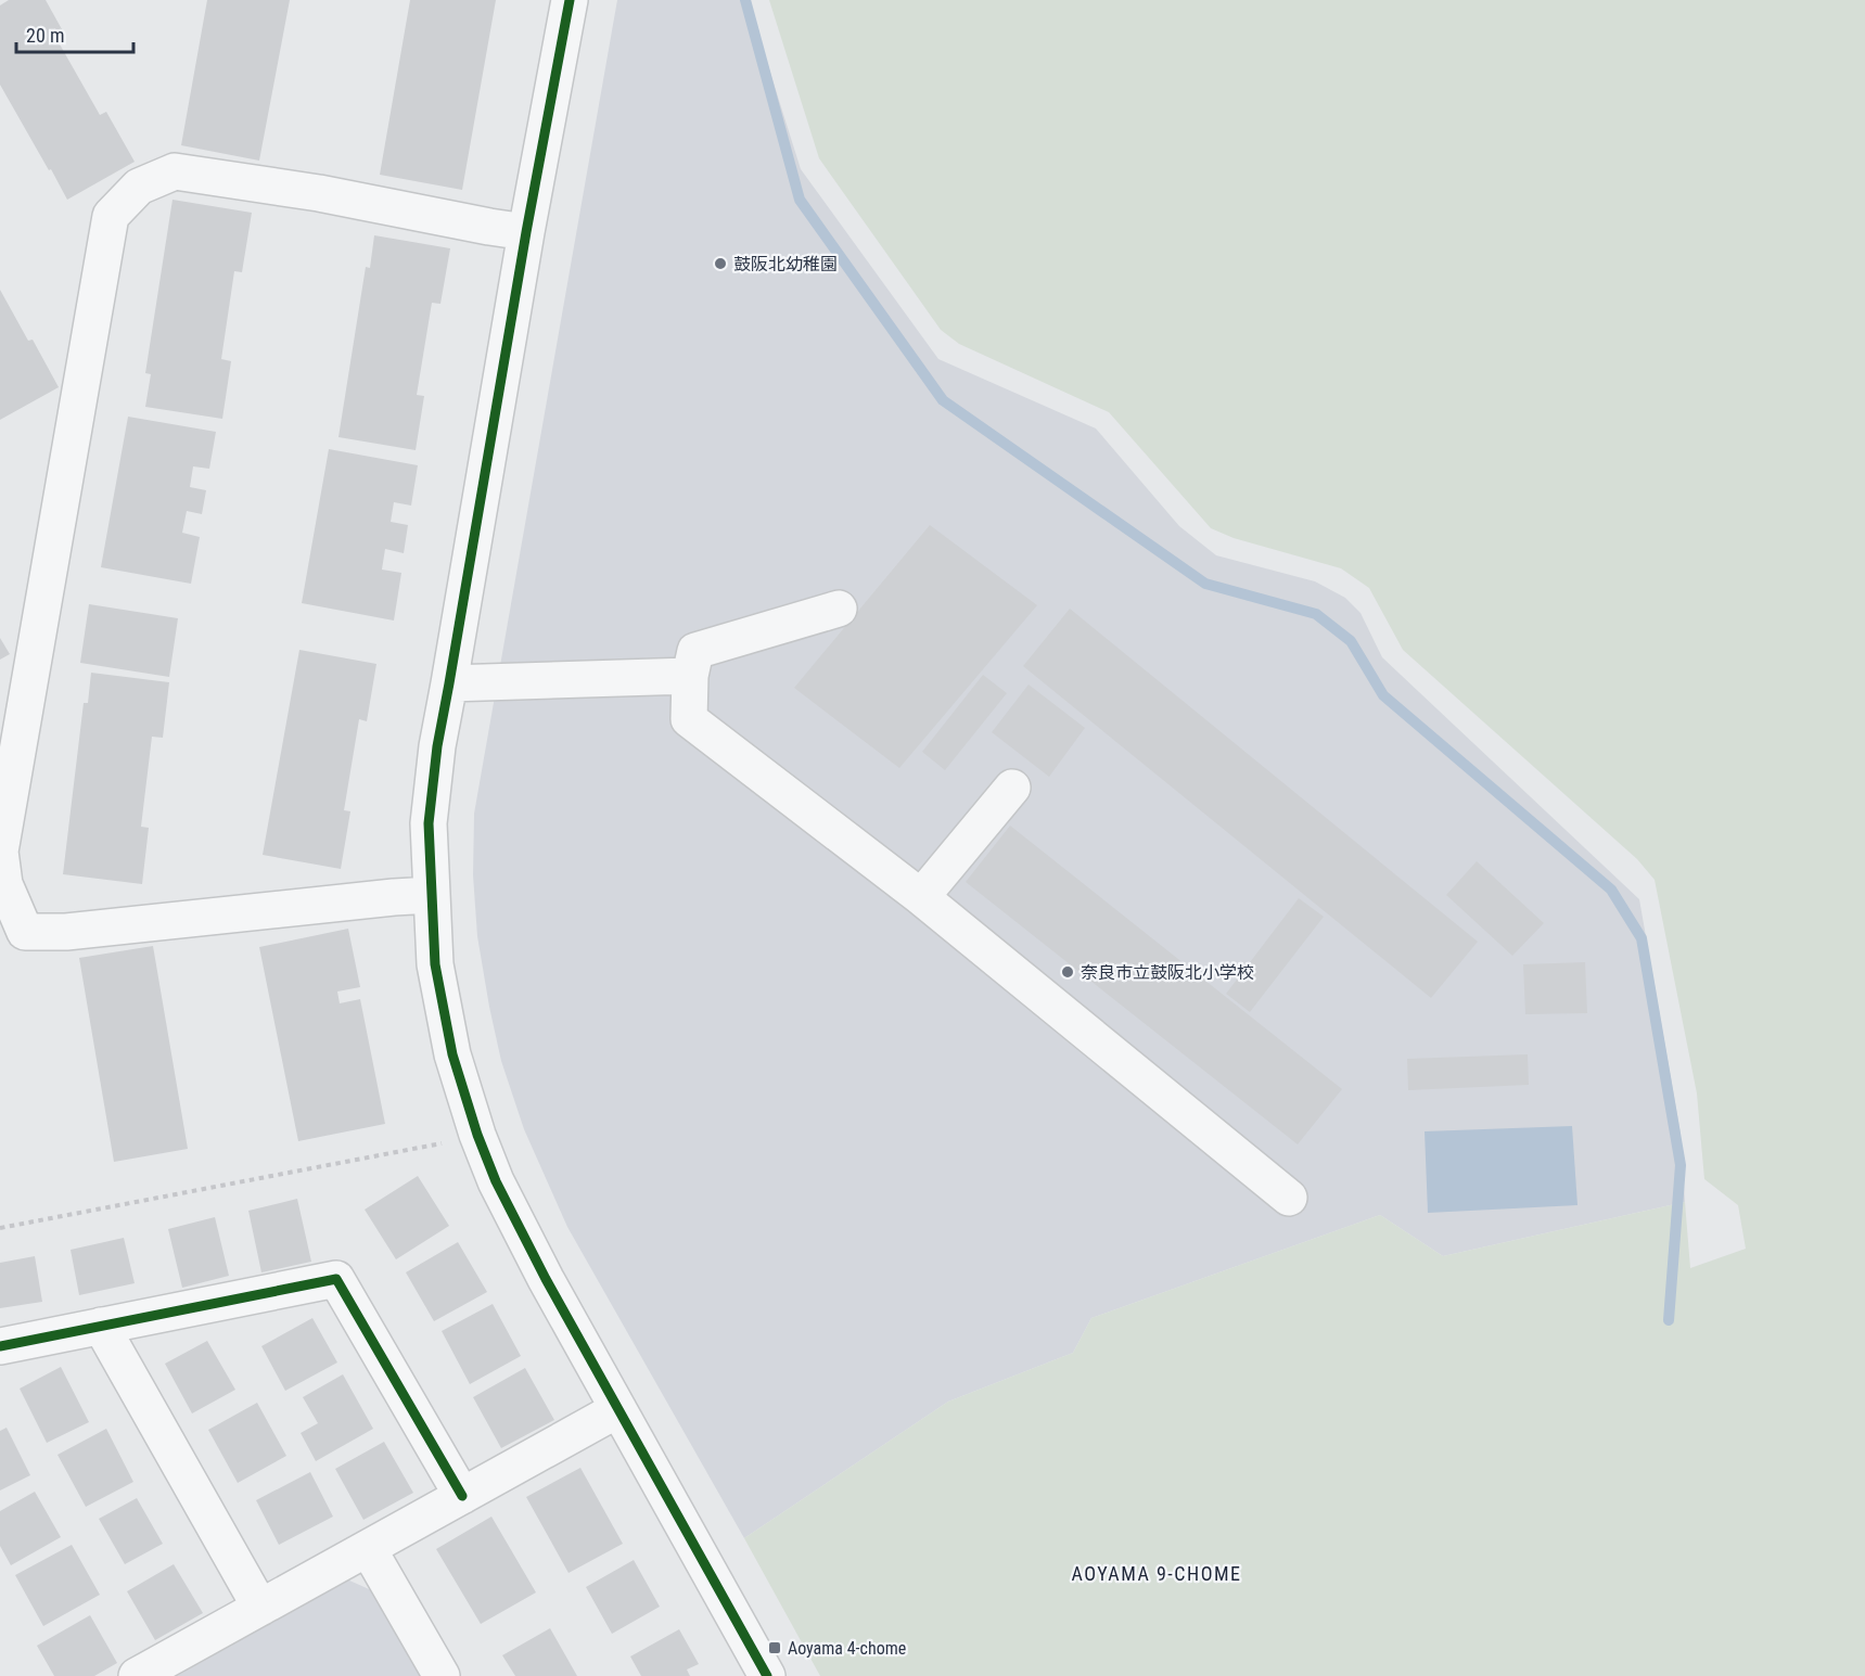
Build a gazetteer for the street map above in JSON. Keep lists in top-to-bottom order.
{
  "districts": ["AOYAMA 9-CHOME"],
  "places": {
    "other": ["鼓阪北幼稚園", "奈良市立鼓阪北小学校"],
    "transit": ["Aoyama 4-chome"]
  },
  "scale_bar": "20 m"
}
